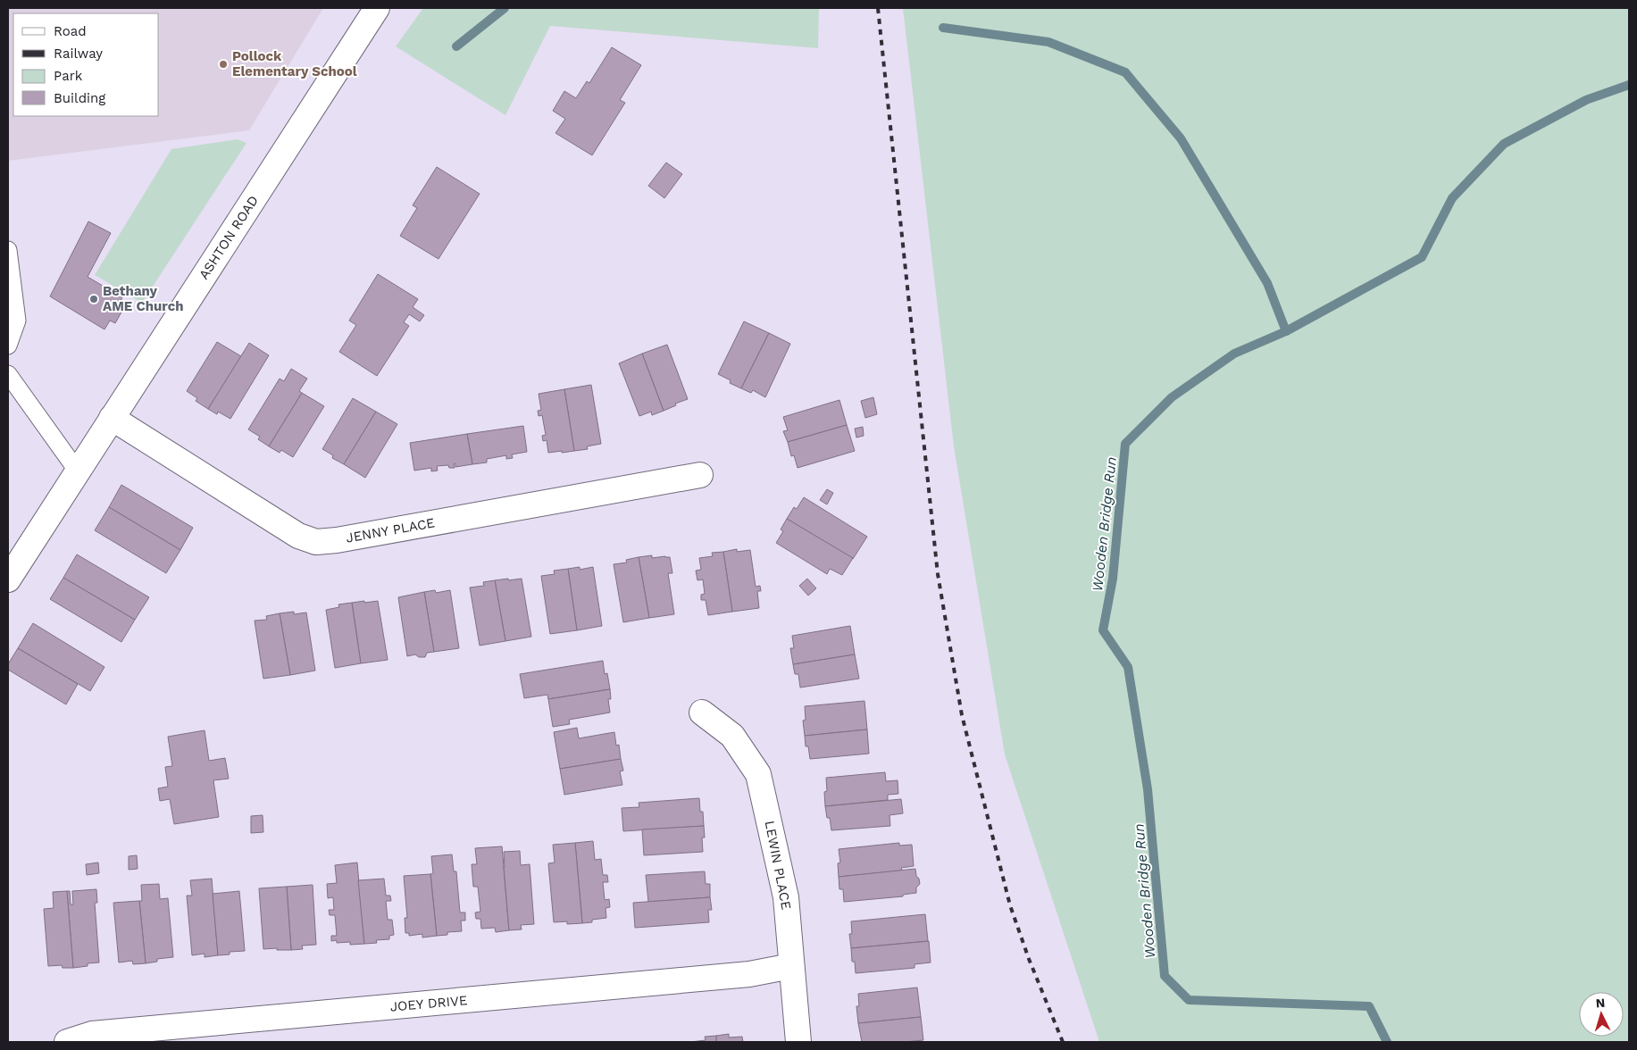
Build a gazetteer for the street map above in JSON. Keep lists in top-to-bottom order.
{
  "streets": {
    "street": [
      "ASHTON ROAD",
      "JENNY PLACE",
      "LEWIN PLACE",
      "JOEY DRIVE"
    ]
  },
  "crossings": [
    ["ASHTON ROAD", "JENNY PLACE"],
    ["LEWIN PLACE", "JOEY DRIVE"]
  ],
  "water": ["Wooden Bridge Run"],
  "places": ["Pollock Elementary School", "Bethany AME Church"],
  "legend": [
    "Road",
    "Railway",
    "Park",
    "Building"
  ],
  "north": "top"
}
